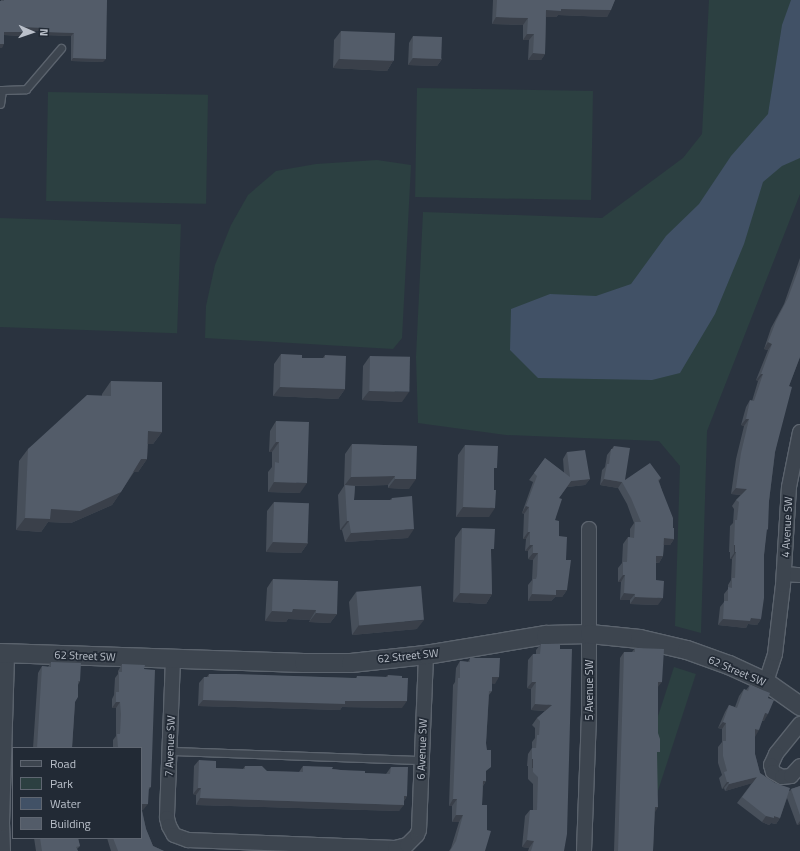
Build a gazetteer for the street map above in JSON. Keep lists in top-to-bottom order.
{
  "streets": {
    "street": [
      "4 Avenue SW",
      "62 Street SW",
      "5 Avenue SW",
      "7 Avenue SW",
      "6 Avenue SW"
    ]
  },
  "crossings": [
    ["4 Avenue SW", "62 Street SW"],
    ["62 Street SW", "5 Avenue SW"],
    ["62 Street SW", "7 Avenue SW"],
    ["62 Street SW", "6 Avenue SW"],
    ["7 Avenue SW", "6 Avenue SW"]
  ],
  "legend": [
    "Road",
    "Park",
    "Water",
    "Building"
  ],
  "north": "right"
}
